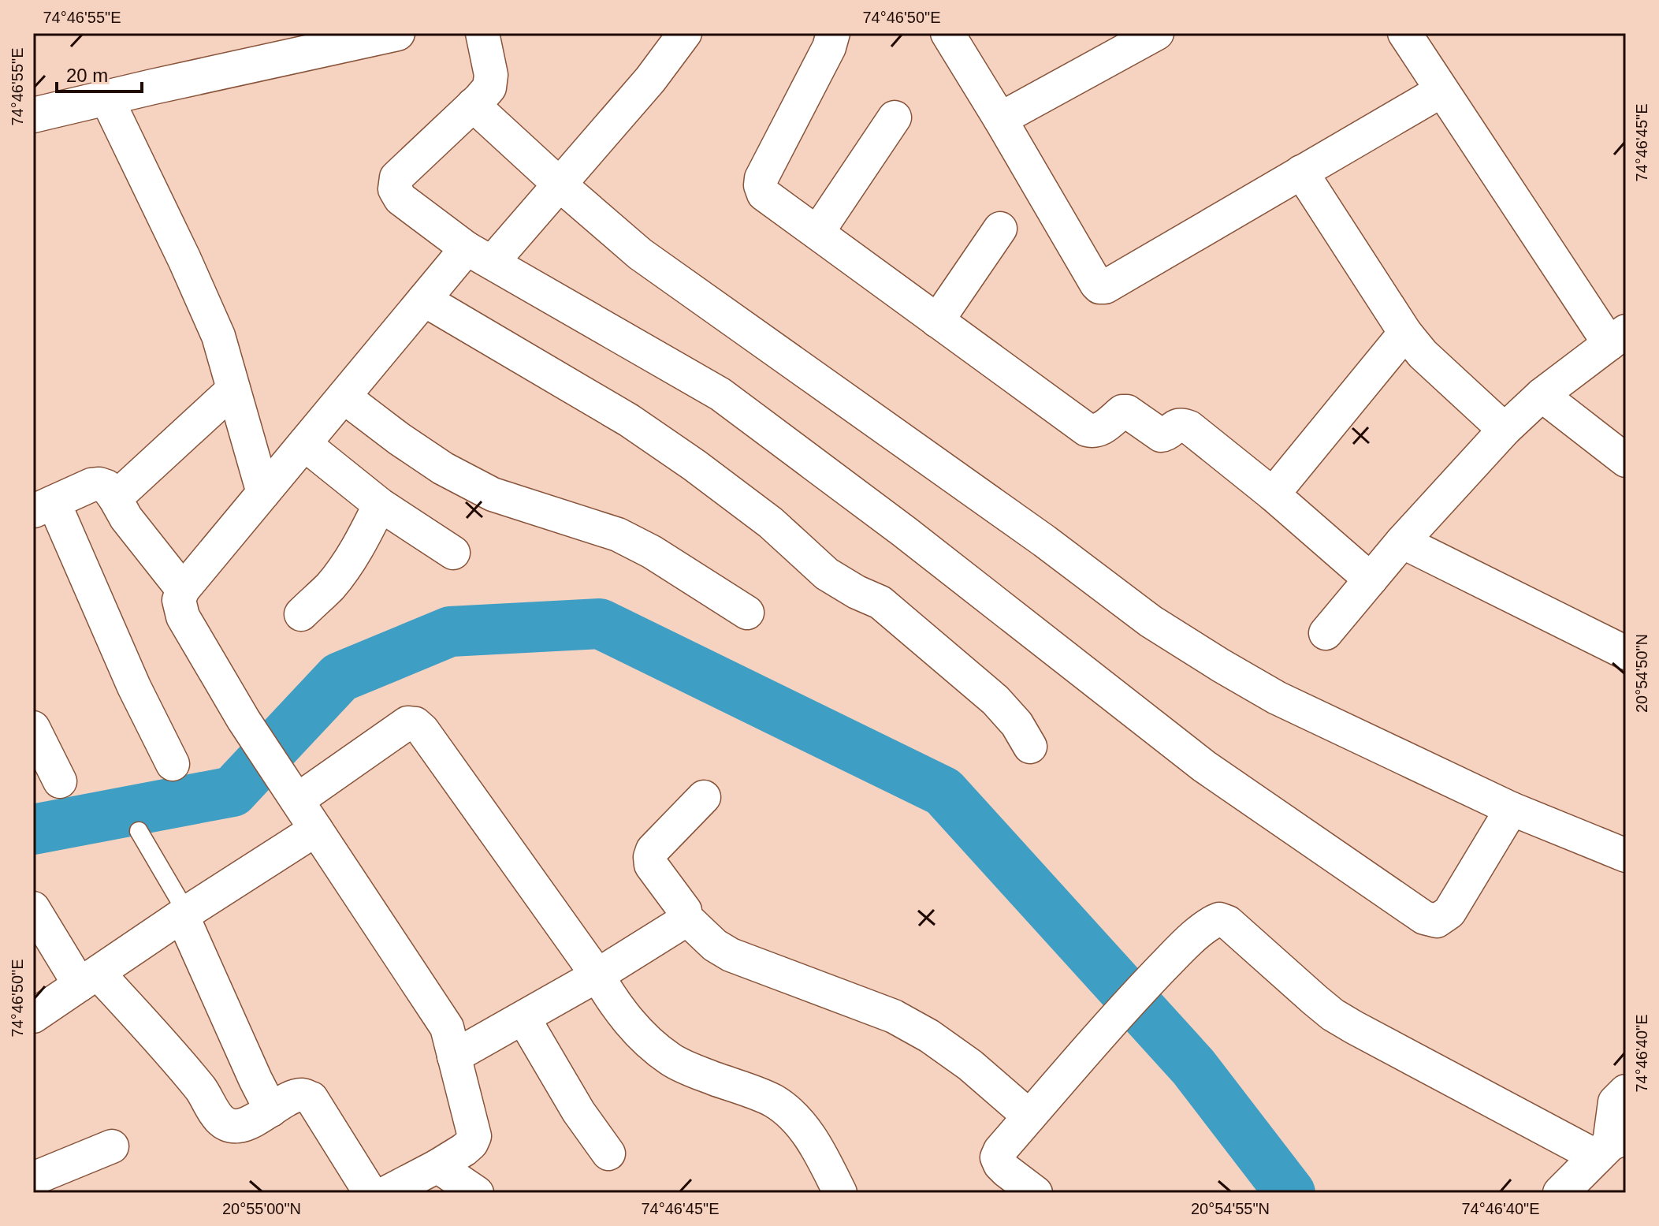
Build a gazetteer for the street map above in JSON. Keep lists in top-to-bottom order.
{
  "scale_bar": "20 m",
  "coordinates": [
    "74°46'55\"E",
    "74°46'50\"E",
    "74°46'45\"E",
    "20°54'50\"N",
    "74°46'40\"E",
    "20°55'00\"N",
    "20°54'55\"N"
  ]
}
